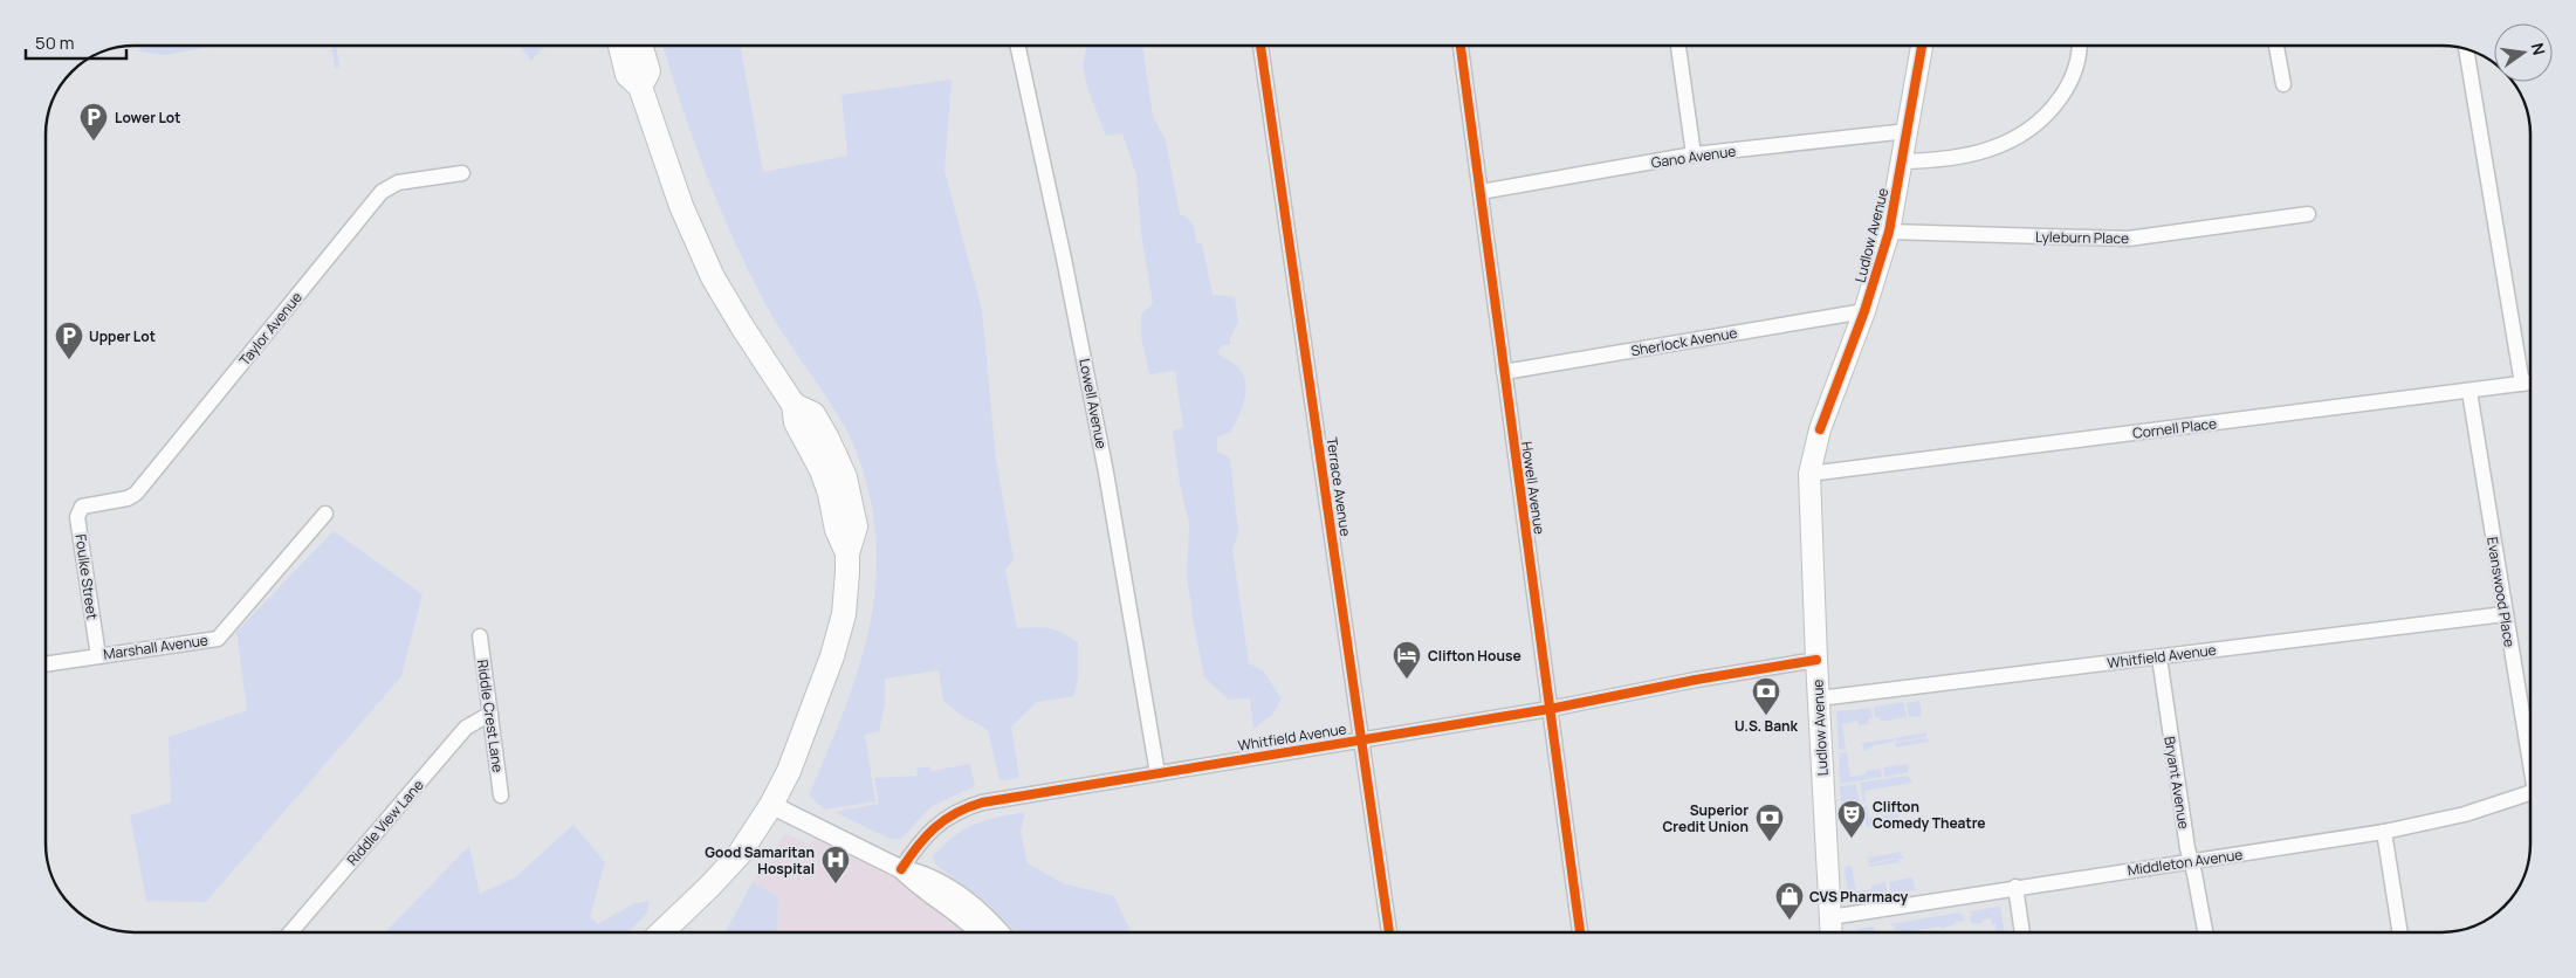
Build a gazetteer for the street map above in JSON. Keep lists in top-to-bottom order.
{
  "streets": {
    "main road": ["Ludlow Avenue"],
    "street": [
      "Gano Avenue",
      "Lyleburn Place",
      "Taylor Avenue",
      "Sherlock Avenue",
      "Lowell Avenue",
      "Cornell Place",
      "Terrace Avenue",
      "Howell Avenue",
      "Foulke Street",
      "Evanswood Place",
      "Marshall Avenue",
      "Whitfield Avenue",
      "Riddle Crest Lane",
      "Bryant Avenue",
      "Riddle View Lane",
      "Middleton Avenue"
    ]
  },
  "crossings": [
    ["Gano Avenue", "Ludlow Avenue"],
    ["Gano Avenue", "Howell Avenue"],
    ["Ludlow Avenue", "Lyleburn Place"],
    ["Ludlow Avenue", "Sherlock Avenue"],
    ["Ludlow Avenue", "Cornell Place"],
    ["Ludlow Avenue", "Whitfield Avenue"],
    ["Ludlow Avenue", "Middleton Avenue"],
    ["Taylor Avenue", "Foulke Street"],
    ["Sherlock Avenue", "Howell Avenue"],
    ["Lowell Avenue", "Whitfield Avenue"],
    ["Cornell Place", "Evanswood Place"],
    ["Terrace Avenue", "Whitfield Avenue"],
    ["Howell Avenue", "Whitfield Avenue"],
    ["Foulke Street", "Marshall Avenue"],
    ["Evanswood Place", "Whitfield Avenue"],
    ["Whitfield Avenue", "Bryant Avenue"],
    ["Riddle Crest Lane", "Riddle View Lane"],
    ["Bryant Avenue", "Middleton Avenue"]
  ],
  "places": {
    "parking": ["Lower Lot", "Upper Lot"],
    "hotel": ["Clifton House"],
    "bank": ["U.S. Bank", "Superior Credit Union"],
    "theatre": ["Clifton Comedy Theatre"],
    "hospital": ["Good Samaritan Hospital"],
    "shop": ["CVS Pharmacy"]
  },
  "scale_bar": "50 m",
  "north": "right"
}
